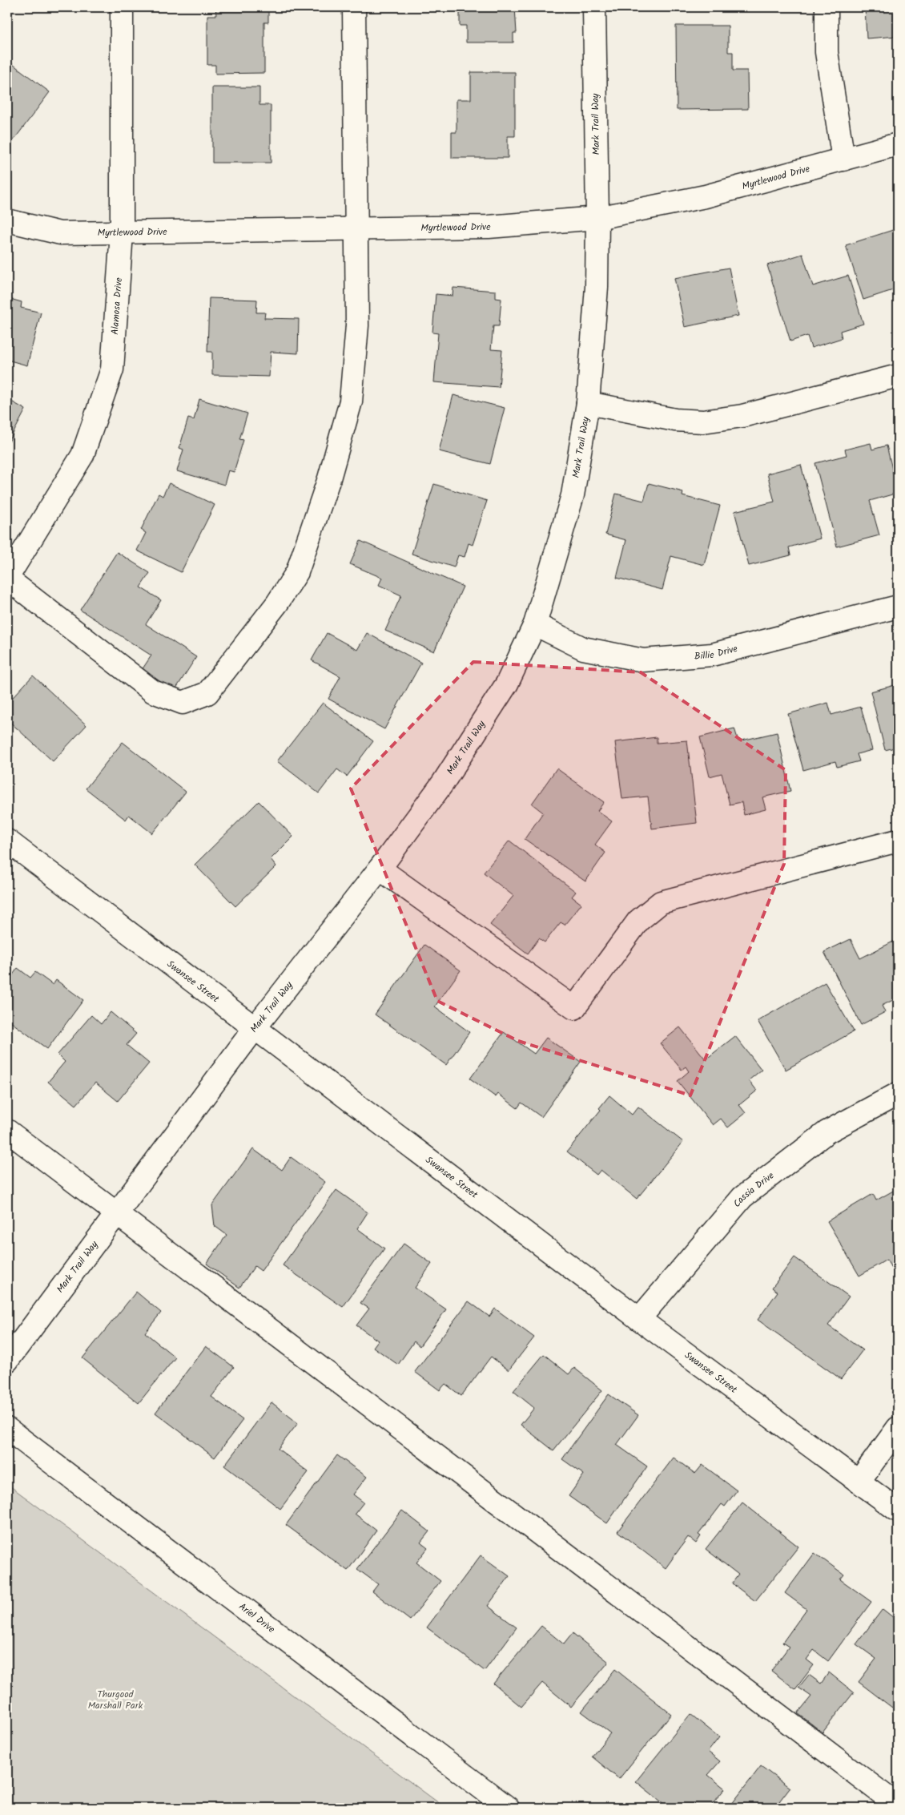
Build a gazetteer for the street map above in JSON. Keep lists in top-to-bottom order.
{
  "streets": {
    "street": [
      "Mark Trail Way",
      "Myrtlewood Drive",
      "Alamosa Drive",
      "Billie Drive",
      "Swansee Street",
      "Cassia Drive",
      "Ariel Drive"
    ]
  },
  "crossings": [
    ["Mark Trail Way", "Myrtlewood Drive"],
    ["Mark Trail Way", "Billie Drive"],
    ["Mark Trail Way", "Swansee Street"],
    ["Myrtlewood Drive", "Alamosa Drive"],
    ["Swansee Street", "Cassia Drive"]
  ],
  "parks": ["Thurgood Marshall Park"]
}
